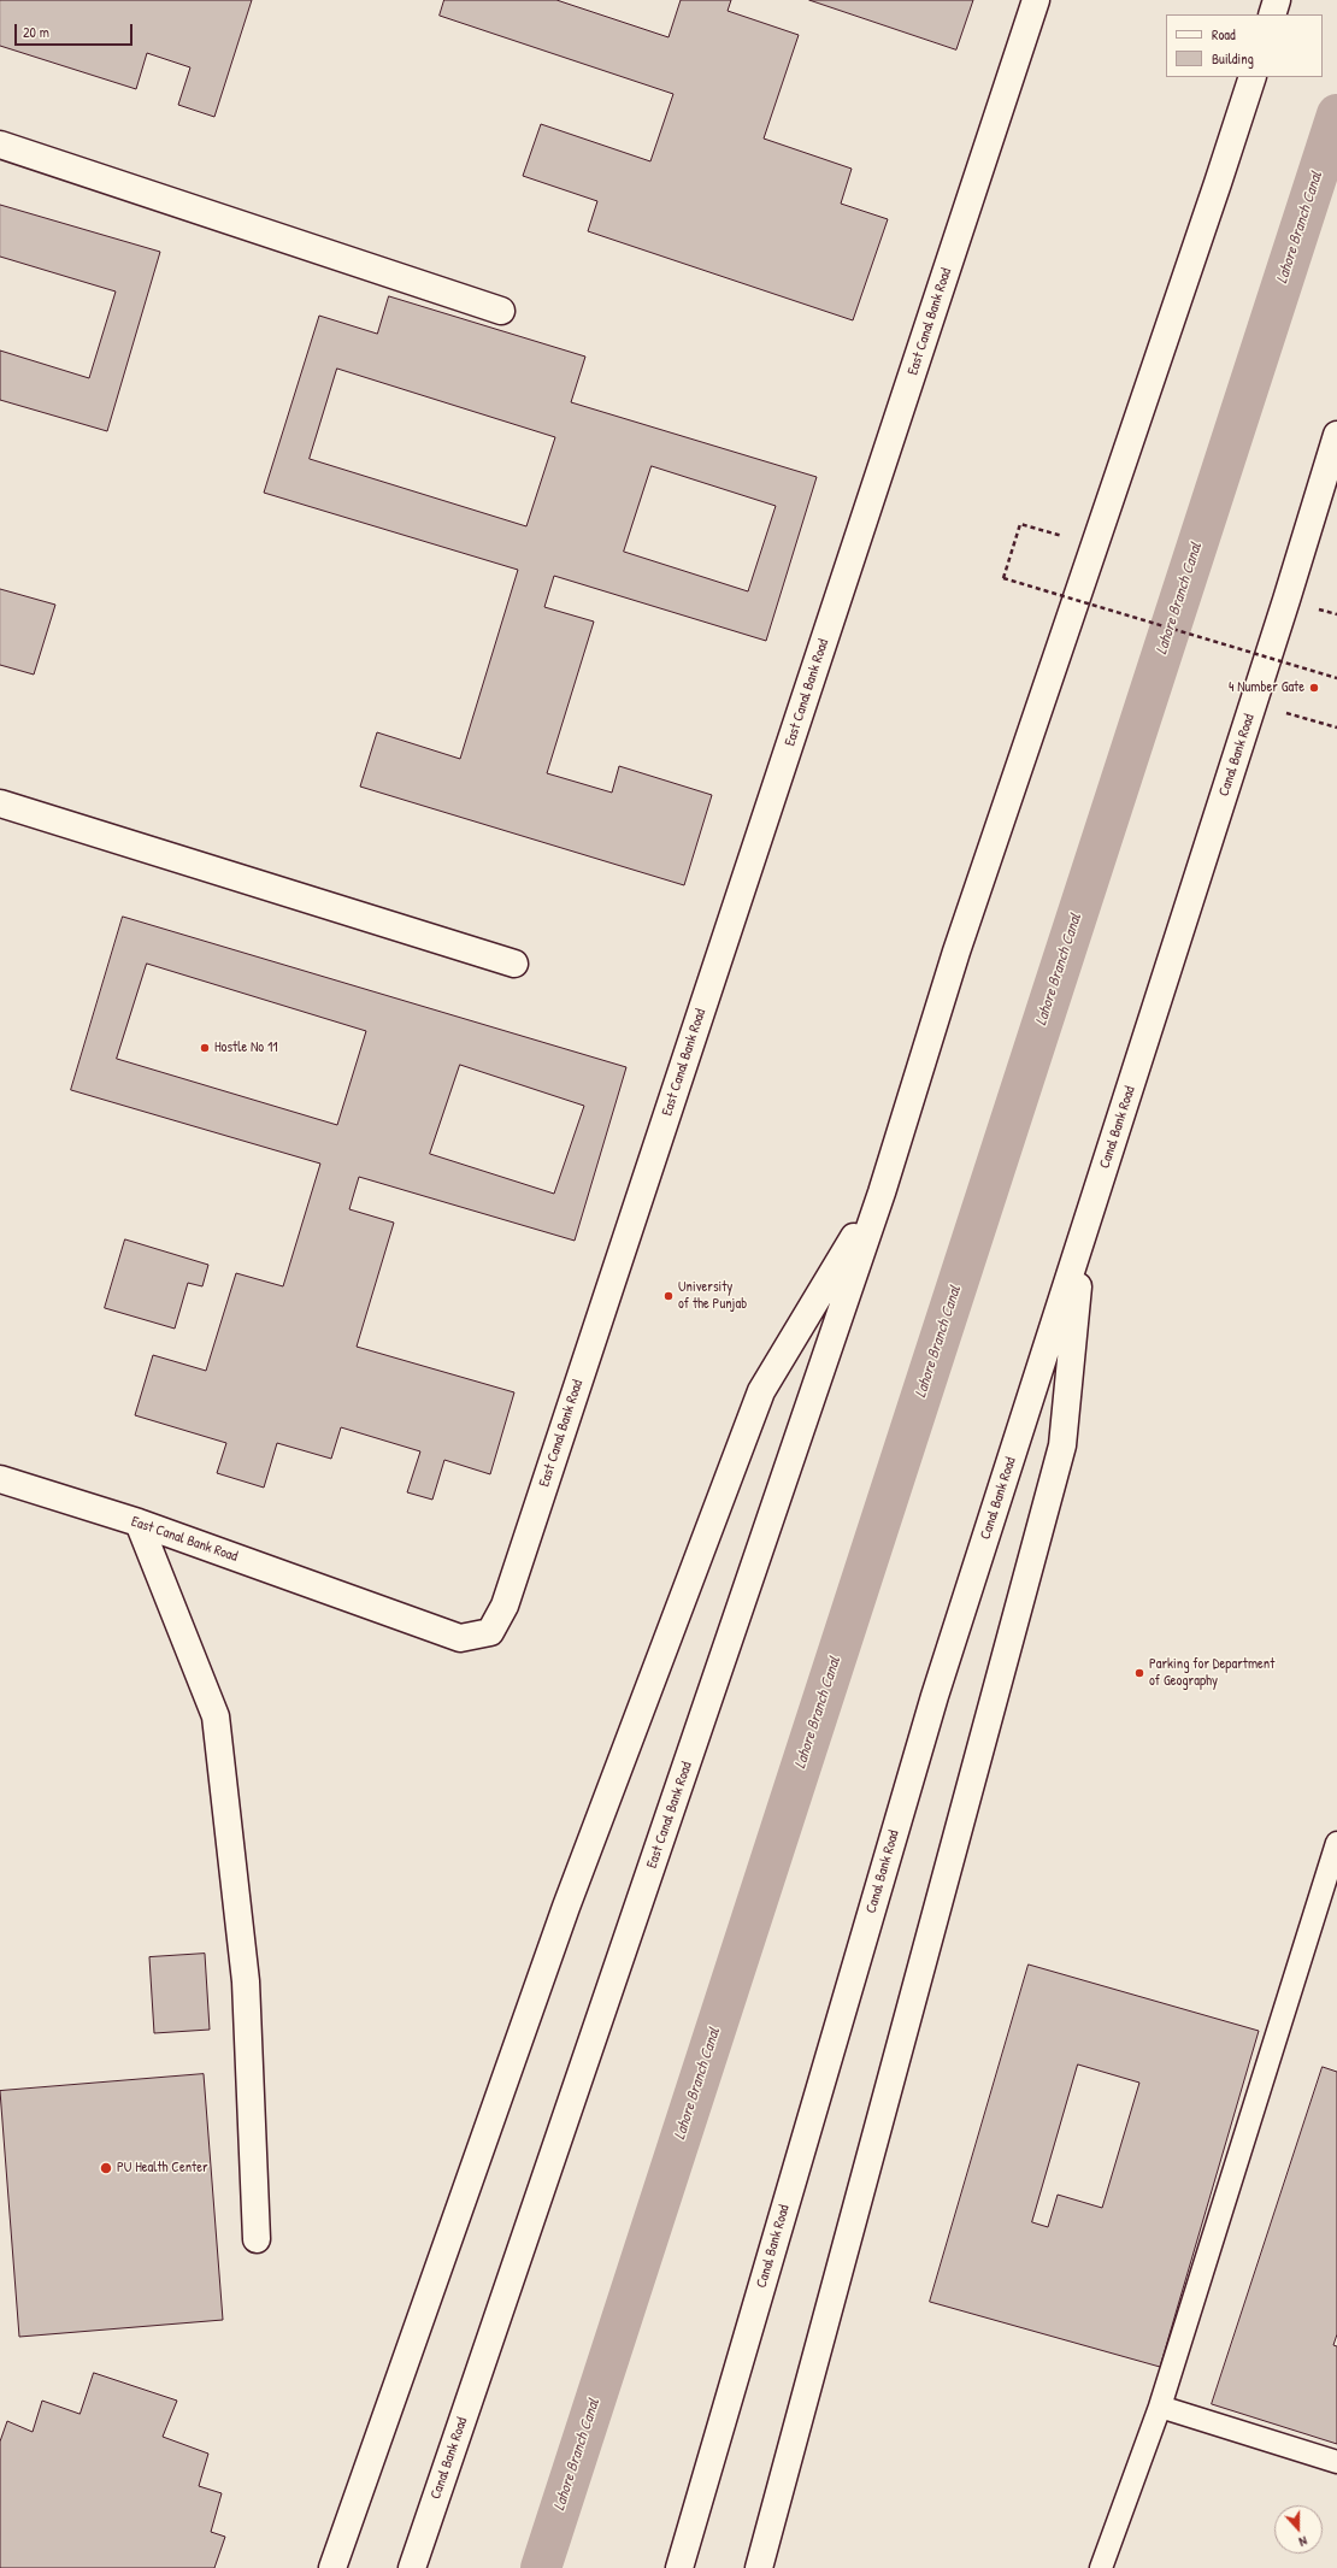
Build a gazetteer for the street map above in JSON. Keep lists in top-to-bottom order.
{
  "streets": {
    "main road": ["East Canal Bank Road", "Canal Bank Road"]
  },
  "water": ["Lahore Branch Canal"],
  "places": [
    "4 Number Gate",
    "Hostle No 11",
    "University of the Punjab",
    "Parking for Department of Geography",
    "PU Health Center"
  ],
  "legend": ["Road", "Building"],
  "scale_bar": "20 m",
  "north": "bottom"
}
